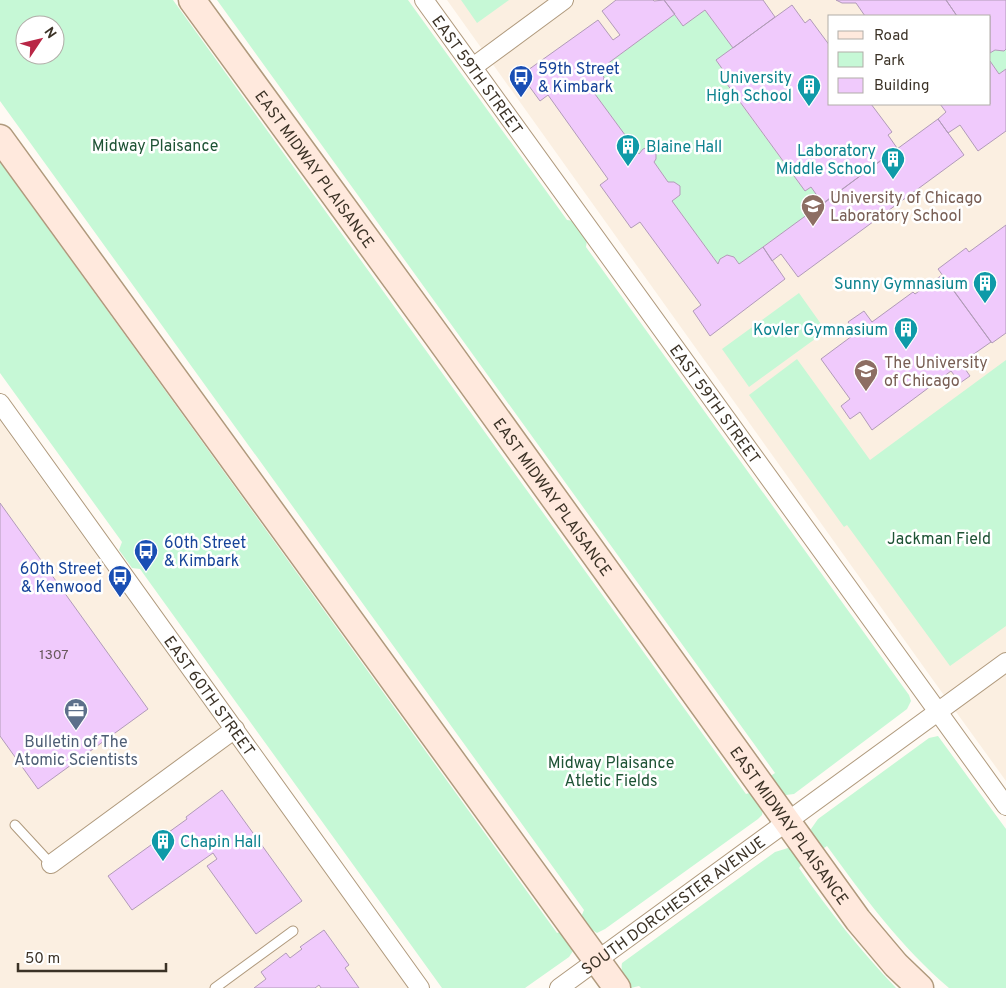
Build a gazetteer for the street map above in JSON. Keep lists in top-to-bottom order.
{
  "streets": {
    "street": [
      "EAST 59TH STREET",
      "EAST MIDWAY PLAISANCE",
      "EAST 60TH STREET",
      "SOUTH DORCHESTER AVENUE"
    ]
  },
  "crossings": [
    ["EAST 59TH STREET", "SOUTH DORCHESTER AVENUE"],
    ["EAST MIDWAY PLAISANCE", "SOUTH DORCHESTER AVENUE"]
  ],
  "parks": ["Midway Plaisance", "Jackman Field", "Midway Plaisance Atletic Fields"],
  "places": {
    "bus stop": ["59th Street & Kimbark", "60th Street & Kimbark", "60th Street & Kenwood"],
    "building": [
      "University High School",
      "Blaine Hall",
      "Laboratory Middle School",
      "Sunny Gymnasium",
      "Kovler Gymnasium",
      "Chapin Hall"
    ],
    "school or university": ["University of Chicago Laboratory School", "The University of Chicago"],
    "office": ["Bulletin of The Atomic Scientists"]
  },
  "house_numbers": ["1307"],
  "legend": ["Road", "Park", "Building"],
  "scale_bar": "50 m",
  "north": "top right"
}
